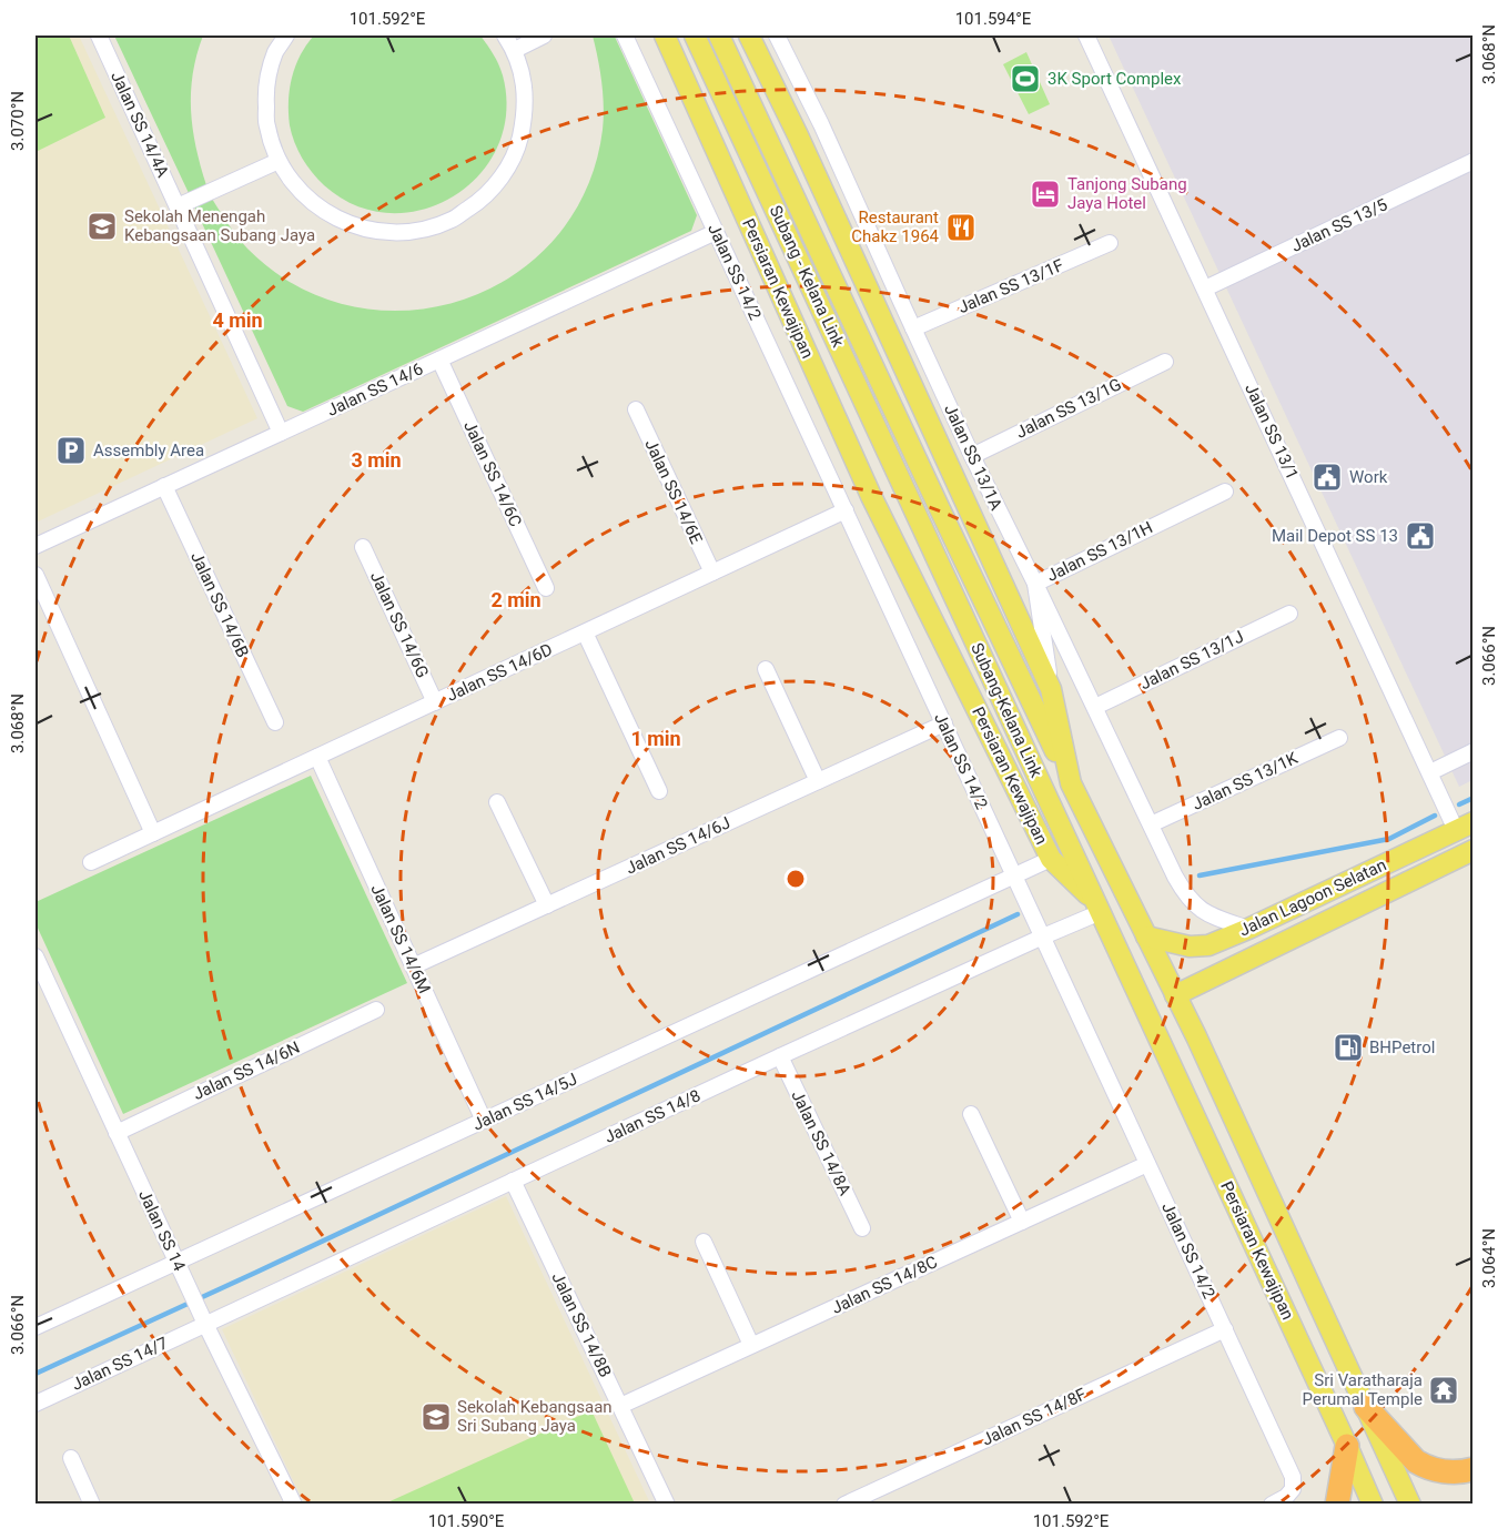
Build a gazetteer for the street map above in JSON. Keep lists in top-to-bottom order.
{
  "streets": {
    "main road": [
      "Subang - Kelana Link",
      "Persiaran Kewajipan",
      "Subang-Kelana Link",
      "Jalan Lagoon Selatan"
    ],
    "street": [
      "Jalan SS 14/4A",
      "Jalan SS 13/5",
      "Jalan SS 14/2",
      "Jalan SS 13/1F",
      "Jalan SS 14/6",
      "Jalan SS 13/1G",
      "Jalan SS 13/1",
      "Jalan SS 13/1A",
      "Jalan SS 14/6C",
      "Jalan SS 14/6E",
      "Jalan SS 13/1H",
      "Jalan SS 14/6B",
      "Jalan SS 14/6G",
      "Jalan SS 13/1J",
      "Jalan SS 14/6D",
      "Jalan SS 13/1K",
      "Jalan SS 14/6J",
      "Jalan SS 14/6M",
      "Jalan SS 14/6N",
      "Jalan SS 14/5J",
      "Jalan SS 14/8",
      "Jalan SS 14/8A",
      "Jalan SS 14",
      "Jalan SS 14/8C",
      "Jalan SS 14/8B",
      "Jalan SS 14/7",
      "Jalan SS 14/8F"
    ]
  },
  "crossings": [
    ["Jalan SS 14/4A", "Jalan SS 14/6"],
    ["Jalan SS 13/5", "Jalan SS 13/1"],
    ["Jalan SS 14/2", "Jalan SS 14/6"],
    ["Jalan SS 14/2", "Jalan SS 14/6D"],
    ["Jalan SS 14/2", "Jalan SS 14/6J"],
    ["Jalan SS 14/2", "Jalan SS 14/5J"],
    ["Jalan SS 14/2", "Jalan SS 14/8"],
    ["Jalan SS 14/2", "Jalan SS 14/8C"],
    ["Jalan SS 14/2", "Jalan SS 14/8F"],
    ["Subang - Kelana Link", "Subang-Kelana Link"],
    ["Jalan SS 13/1F", "Jalan SS 13/1A"],
    ["Persiaran Kewajipan", "Jalan SS 13/1H"],
    ["Persiaran Kewajipan", "Subang-Kelana Link"],
    ["Persiaran Kewajipan", "Jalan Lagoon Selatan"],
    ["Persiaran Kewajipan", "Jalan SS 14/5J"],
    ["Persiaran Kewajipan", "Jalan SS 14/8"],
    ["Jalan SS 14/6", "Jalan SS 14/6C"],
    ["Jalan SS 14/6", "Jalan SS 14/6B"],
    ["Jalan SS 13/1G", "Jalan SS 13/1A"],
    ["Jalan SS 13/1", "Jalan Lagoon Selatan"],
    ["Jalan SS 13/1A", "Jalan SS 13/1H"],
    ["Jalan SS 13/1A", "Jalan SS 13/1J"],
    ["Jalan SS 13/1A", "Jalan SS 13/1K"],
    ["Jalan SS 13/1A", "Jalan Lagoon Selatan"],
    ["Jalan SS 14/6E", "Jalan SS 14/6D"],
    ["Jalan SS 14/6G", "Jalan SS 14/6D"],
    ["Jalan SS 14/6D", "Jalan SS 14/6M"],
    ["Subang-Kelana Link", "Jalan SS 14/8"],
    ["Jalan SS 14/6J", "Jalan SS 14/6M"],
    ["Jalan SS 14/6M", "Jalan SS 14/5J"],
    ["Jalan SS 14/6N", "Jalan SS 14"],
    ["Jalan SS 14/5J", "Jalan SS 14"],
    ["Jalan SS 14/8", "Jalan SS 14/8A"],
    ["Jalan SS 14/8", "Jalan SS 14"],
    ["Jalan SS 14/8", "Jalan SS 14/8B"],
    ["Jalan SS 14/8", "Jalan SS 14/7"],
    ["Jalan SS 14", "Jalan SS 14/7"],
    ["Jalan SS 14/8C", "Jalan SS 14/8B"]
  ],
  "places": {
    "sports": ["3K Sport Complex"],
    "hotel": ["Tanjong Subang Jaya Hotel"],
    "school or university": ["Sekolah Menengah Kebangsaan Subang Jaya", "Sekolah Kebangsaan Sri Subang Jaya"],
    "restaurant": ["Restaurant Chakz 1964"],
    "parking": ["Assembly Area"],
    "public building": ["Work", "Mail Depot SS 13"],
    "fuel station": ["BHPetrol"],
    "temple": ["Sri Varatharaja Perumal Temple"]
  },
  "coordinates": [
    "101.592°E",
    "101.594°E",
    "3.068°N",
    "3.070°N",
    "3.066°N",
    "3.064°N",
    "101.590°E"
  ],
  "rings": [
    "4 min",
    "3 min",
    "2 min",
    "1 min"
  ]
}
